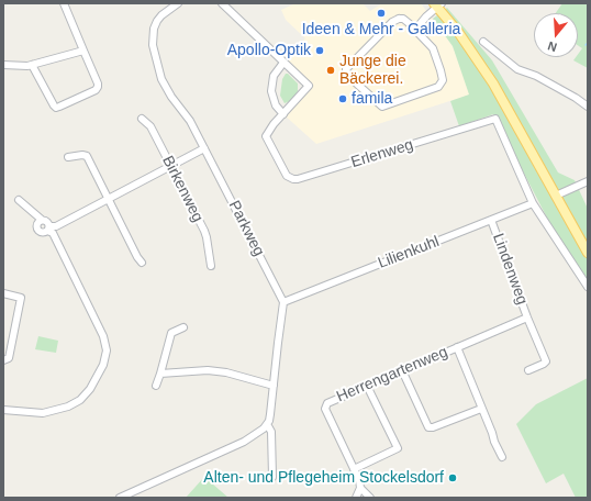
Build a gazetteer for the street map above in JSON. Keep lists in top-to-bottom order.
{
  "streets": {
    "street": [
      "Erlenweg",
      "Birkenweg",
      "Parkweg",
      "Lilienkuhl",
      "Lindenweg",
      "Herrengartenweg"
    ]
  },
  "crossings": [
    ["Erlenweg", "Lilienkuhl"],
    ["Parkweg", "Lilienkuhl"],
    ["Lilienkuhl", "Lindenweg"],
    ["Lindenweg", "Herrengartenweg"]
  ],
  "places": [
    "Ideen & Mehr - Galleria",
    "Apollo-Optik",
    "Junge die Bäckerei.",
    "famila",
    "Alten- und Pflegeheim Stockelsdorf"
  ],
  "north": "bottom"
}
